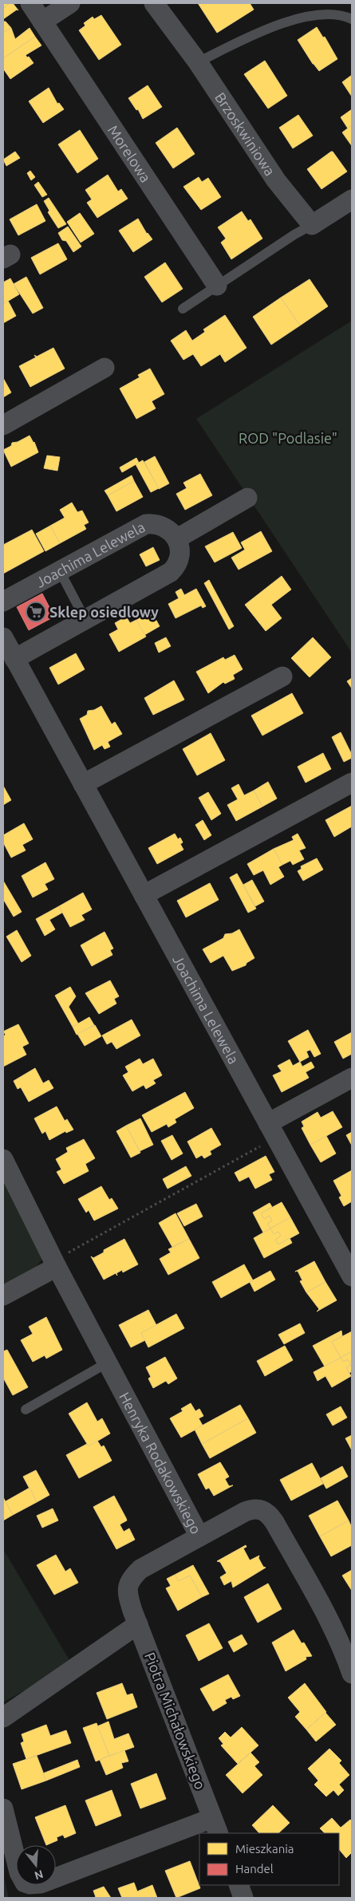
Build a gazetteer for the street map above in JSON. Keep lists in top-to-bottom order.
{
  "streets": {
    "street": [
      "Brzoskwiniowa",
      "Morelowa",
      "Joachima Lelewela",
      "Henryka Rodakowskiego",
      "Piotra Michałowskiego"
    ]
  },
  "crossings": [
    ["Henryka Rodakowskiego", "Piotra Michałowskiego"]
  ],
  "parks": ["ROD \"Podlasie\""],
  "places": {
    "supermarket": ["Sklep osiedlowy"]
  },
  "legend": ["Mieszkania", "Handel"],
  "north": "bottom"
}
